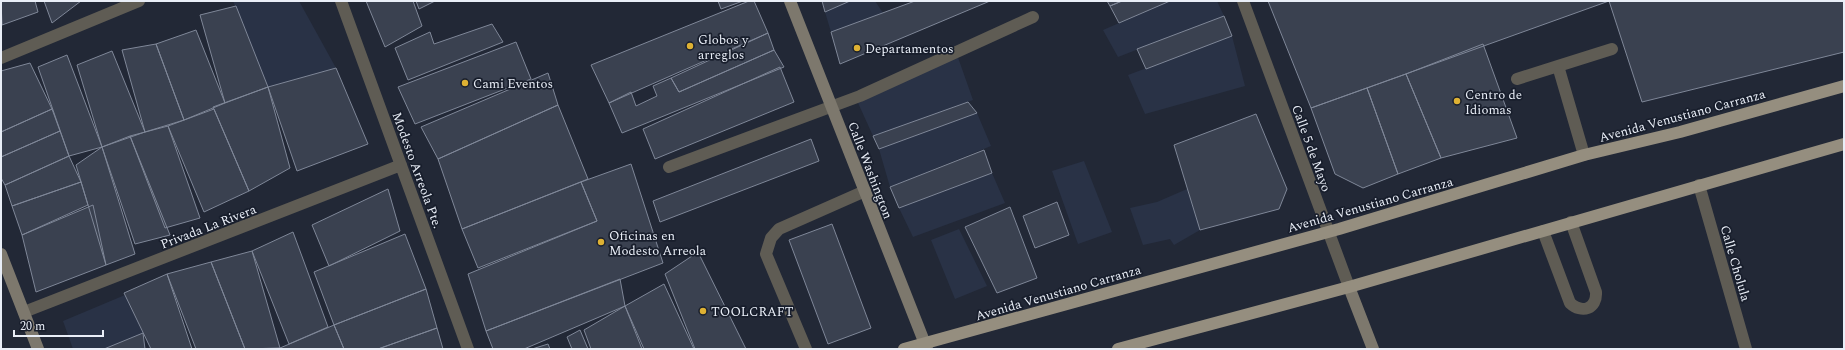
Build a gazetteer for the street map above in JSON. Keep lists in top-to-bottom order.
{
  "streets": {
    "main road": ["Avenida Venustiano Carranza", "Calle 5 de Mayo", "Calle Washington"],
    "street": ["Modesto Arreola Pte.", "Privada La Rivera", "Calle Cholula"]
  },
  "crossings": [
    ["Avenida Venustiano Carranza", "Calle 5 de Mayo"],
    ["Avenida Venustiano Carranza", "Calle Washington"],
    ["Modesto Arreola Pte.", "Privada La Rivera"]
  ],
  "places": [
    "Globos y arreglos",
    "Departamentos",
    "Cami Eventos",
    "Centro de Idiomas",
    "Oficinas en Modesto Arreola",
    "TOOLCRAFT"
  ],
  "scale_bar": "20 m"
}
